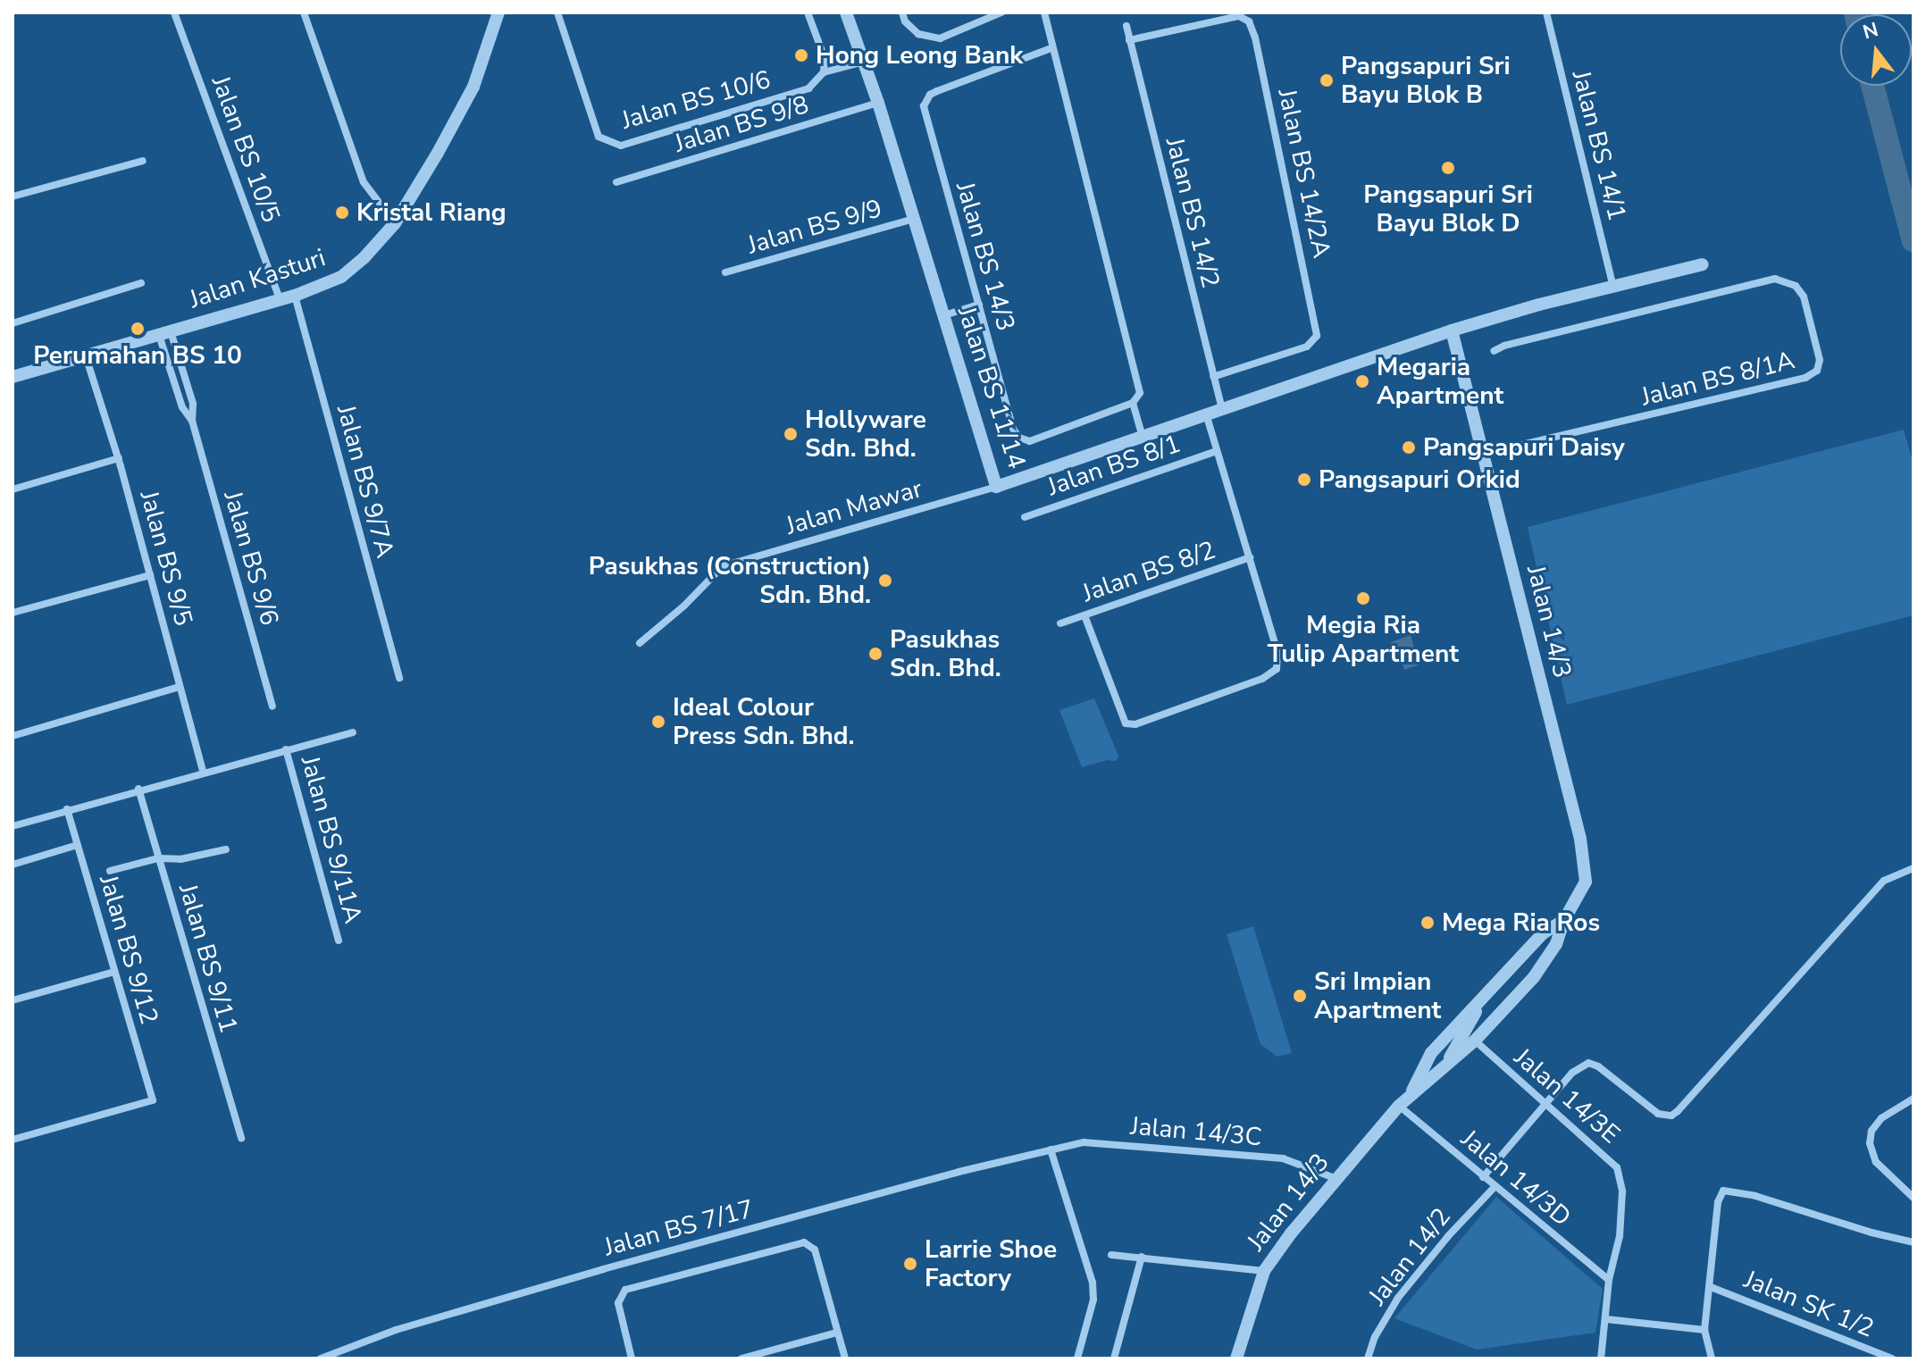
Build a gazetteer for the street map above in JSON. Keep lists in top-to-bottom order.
{
  "streets": {
    "street": [
      "Jalan BS 10/6",
      "Jalan BS 9/8",
      "Jalan BS 14/1",
      "Jalan BS 10/5",
      "Jalan BS 14/2A",
      "Jalan BS 14/2",
      "Jalan BS 9/9",
      "Jalan BS 14/3",
      "Jalan Kasturi",
      "Jalan BS 8/1A",
      "Jalan BS 11/14",
      "Jalan BS 8/1",
      "Jalan BS 9/7A",
      "Jalan Mawar",
      "Jalan BS 9/5",
      "Jalan BS 9/6",
      "Jalan BS 8/2",
      "Jalan 14/3",
      "Jalan BS 9/11A",
      "Jalan BS 9/12",
      "Jalan BS 9/11",
      "Jalan 14/3E",
      "Jalan 14/3C",
      "Jalan 14/3D",
      "Jalan BS 7/17",
      "Jalan 14/2",
      "Jalan SK 1/2"
    ]
  },
  "crossings": [
    ["Jalan BS 10/6", "Jalan BS 11/14"],
    ["Jalan BS 9/8", "Jalan BS 11/14"],
    ["Jalan BS 14/1", "Jalan BS 11/14"],
    ["Jalan BS 10/5", "Jalan Kasturi"],
    ["Jalan BS 14/2A", "Jalan BS 14/2"],
    ["Jalan BS 14/2", "Jalan BS 11/14"],
    ["Jalan BS 9/9", "Jalan BS 11/14"],
    ["Jalan Kasturi", "Jalan BS 9/7A"],
    ["Jalan Kasturi", "Jalan BS 9/5"],
    ["Jalan Kasturi", "Jalan BS 9/6"],
    ["Jalan BS 8/1A", "Jalan 14/3"],
    ["Jalan BS 11/14", "Jalan Mawar"],
    ["Jalan BS 11/14", "Jalan 14/3"],
    ["Jalan 14/3", "Jalan 14/3E"],
    ["Jalan 14/3", "Jalan 14/3C"],
    ["Jalan 14/3", "Jalan 14/3D"],
    ["Jalan 14/3E", "Jalan 14/3D"],
    ["Jalan 14/3C", "Jalan BS 7/17"],
    ["Jalan 14/3D", "Jalan 14/2"]
  ],
  "places": [
    "Hong Leong Bank",
    "Pangsapuri Sri Bayu Blok B",
    "Pangsapuri Sri Bayu Blok D",
    "Kristal Riang",
    "Perumahan BS 10",
    "Megaria Apartment",
    "Hollyware Sdn. Bhd.",
    "Pangsapuri Daisy",
    "Pangsapuri Orkid",
    "Pasukhas (Construction) Sdn. Bhd.",
    "Megia Ria Tulip Apartment",
    "Pasukhas Sdn. Bhd.",
    "Ideal Colour Press Sdn. Bhd.",
    "Mega Ria Ros",
    "Sri Impian Apartment",
    "Larrie Shoe Factory"
  ],
  "north": "top"
}
